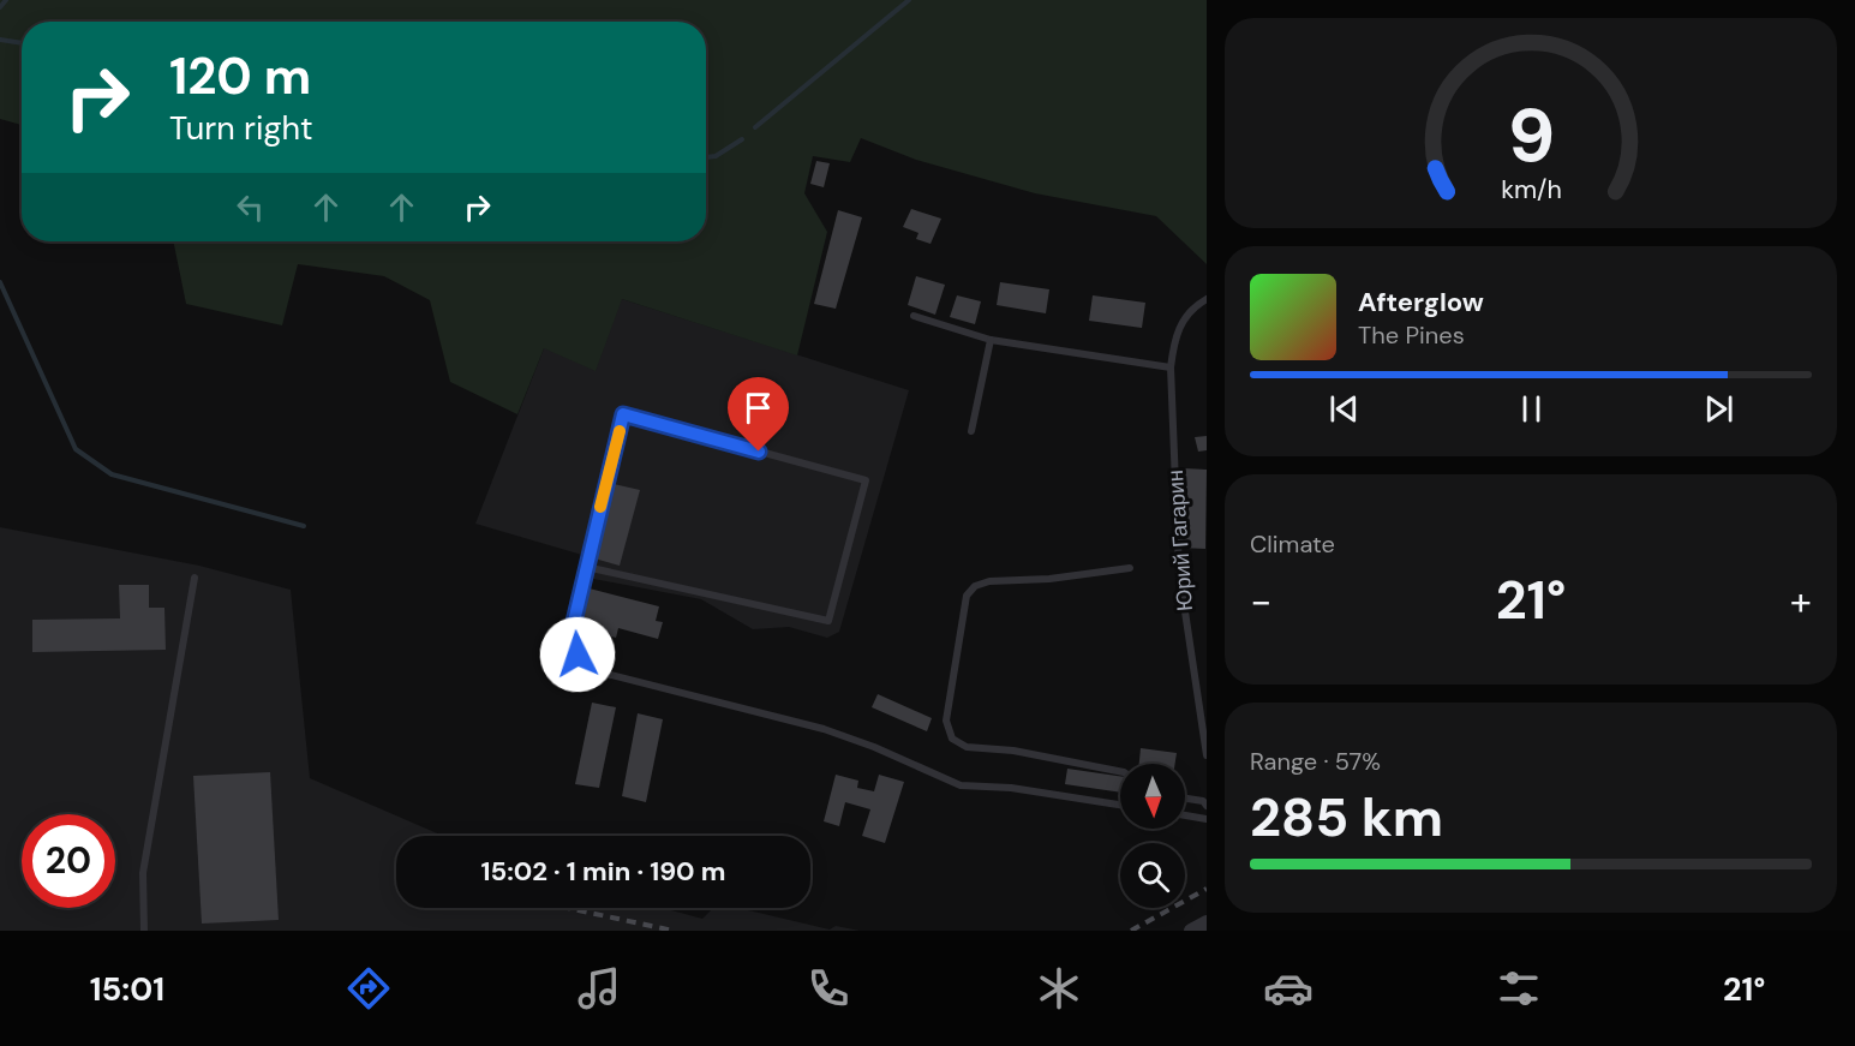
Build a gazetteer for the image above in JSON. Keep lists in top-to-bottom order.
{
  "streets": {
    "lane": ["Юрий Гагарин"]
  },
  "north": "bottom",
  "page": {
    "turn": ["120 m", "Turn right"],
    "song": ["Afterglow", "The Pines"],
    "tile": [
      "Climate",
      ["Range · 57%", "285 km"]
    ],
    "heat": ["−", "21°", "+"],
    "limit": "20",
    "trip": "15:02 · 1 min · 190 m",
    "tabs": ["15:01", "21°"],
    "gauge": ["9", "km/h"]
  }
}
